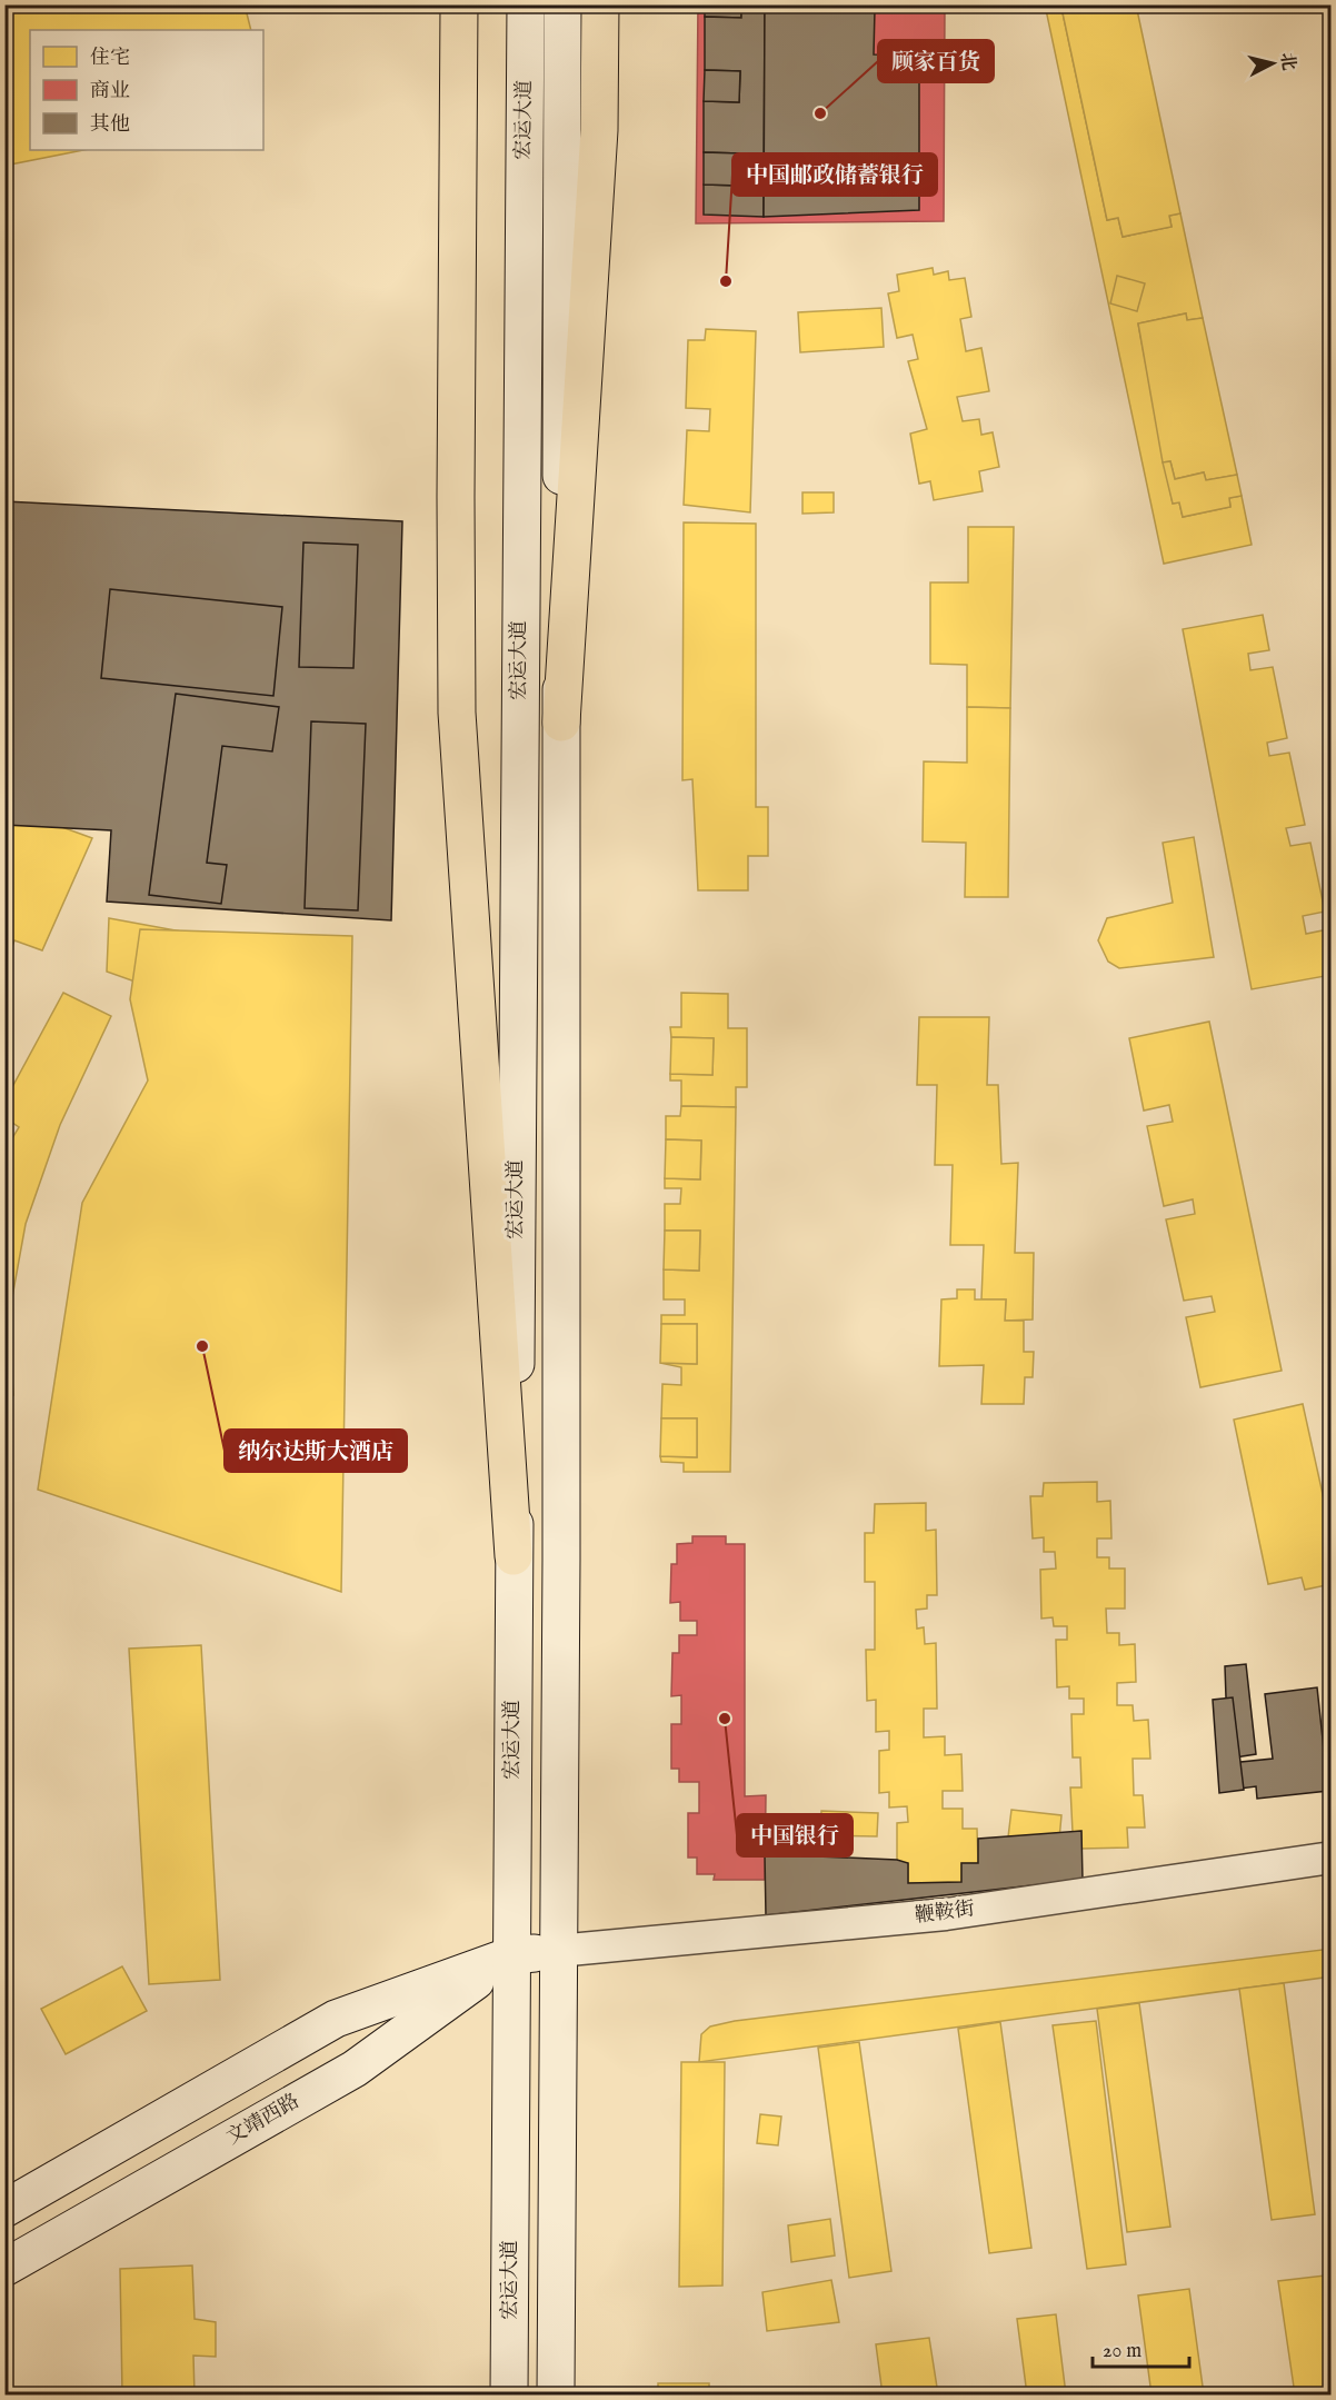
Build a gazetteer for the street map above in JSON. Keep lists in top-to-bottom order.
{
  "streets": {
    "main road": ["宏运大道", "文靖西路"],
    "street": ["鞭鞍街"]
  },
  "crossings": [
    ["宏运大道", "鞭鞍街"],
    ["宏运大道", "文靖西路"]
  ],
  "places": [
    "顾家百货",
    "中国邮政储蓄银行",
    "纳尔达斯大酒店",
    "中国银行"
  ],
  "legend": ["住宅", "商业", "其他"],
  "scale_bar": "20 m",
  "north": "right"
}
